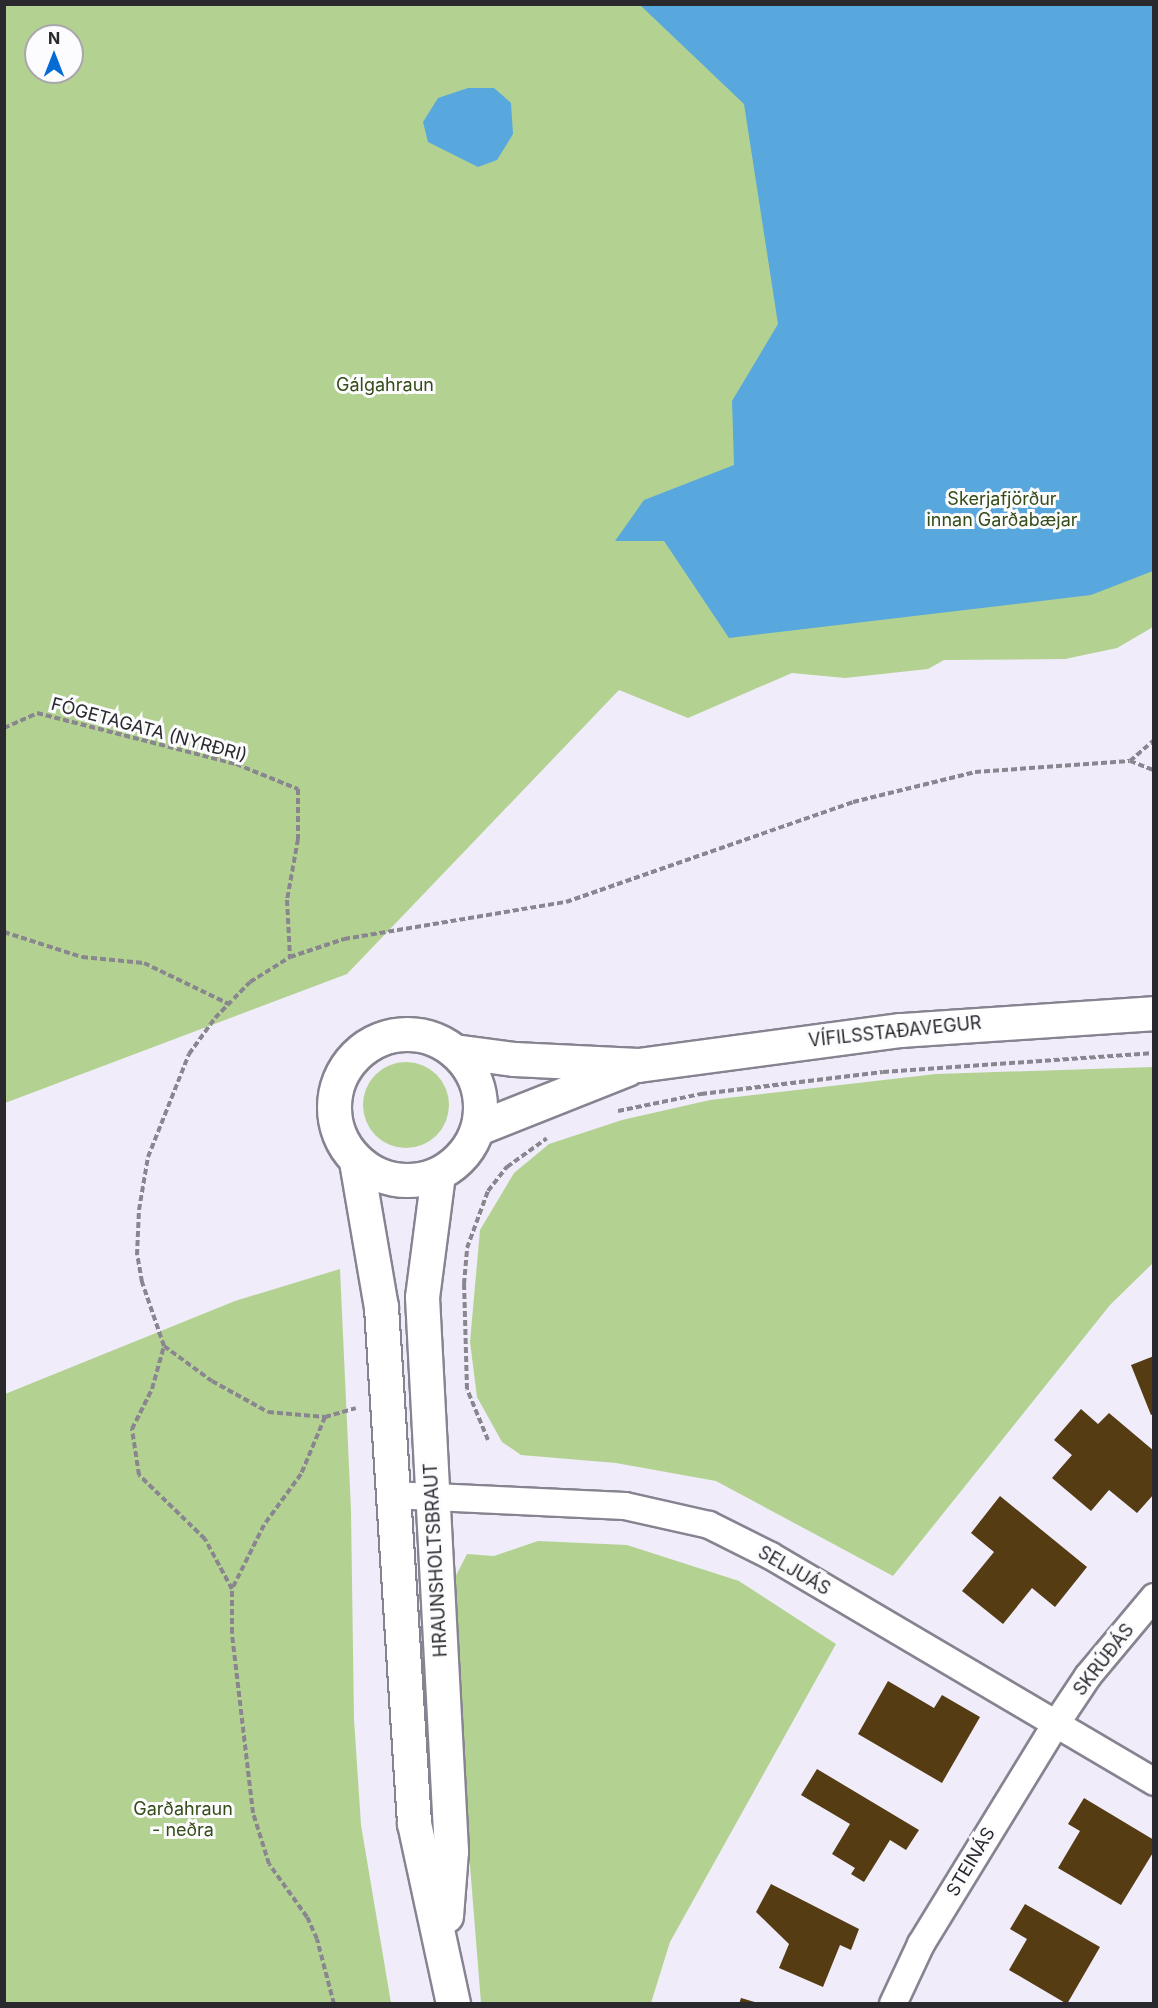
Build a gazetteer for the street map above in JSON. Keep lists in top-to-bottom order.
{
  "streets": {
    "street": [
      "VÍFILSSTAÐAVEGUR",
      "HRAUNSHOLTSBRAUT",
      "SELJUÁS",
      "SKRÚÐÁS",
      "STEINÁS"
    ],
    "path": ["FÓGETAGATA (NYRÐRI)"]
  },
  "crossings": [
    ["VÍFILSSTAÐAVEGUR", "HRAUNSHOLTSBRAUT"],
    ["HRAUNSHOLTSBRAUT", "SELJUÁS"],
    ["SELJUÁS", "SKRÚÐÁS"],
    ["SELJUÁS", "STEINÁS"],
    ["SKRÚÐÁS", "STEINÁS"]
  ],
  "parks": ["Gálgahraun", "Skerjafjörður innan Garðabæjar", "Garðahraun - neðra"],
  "north": "top"
}
